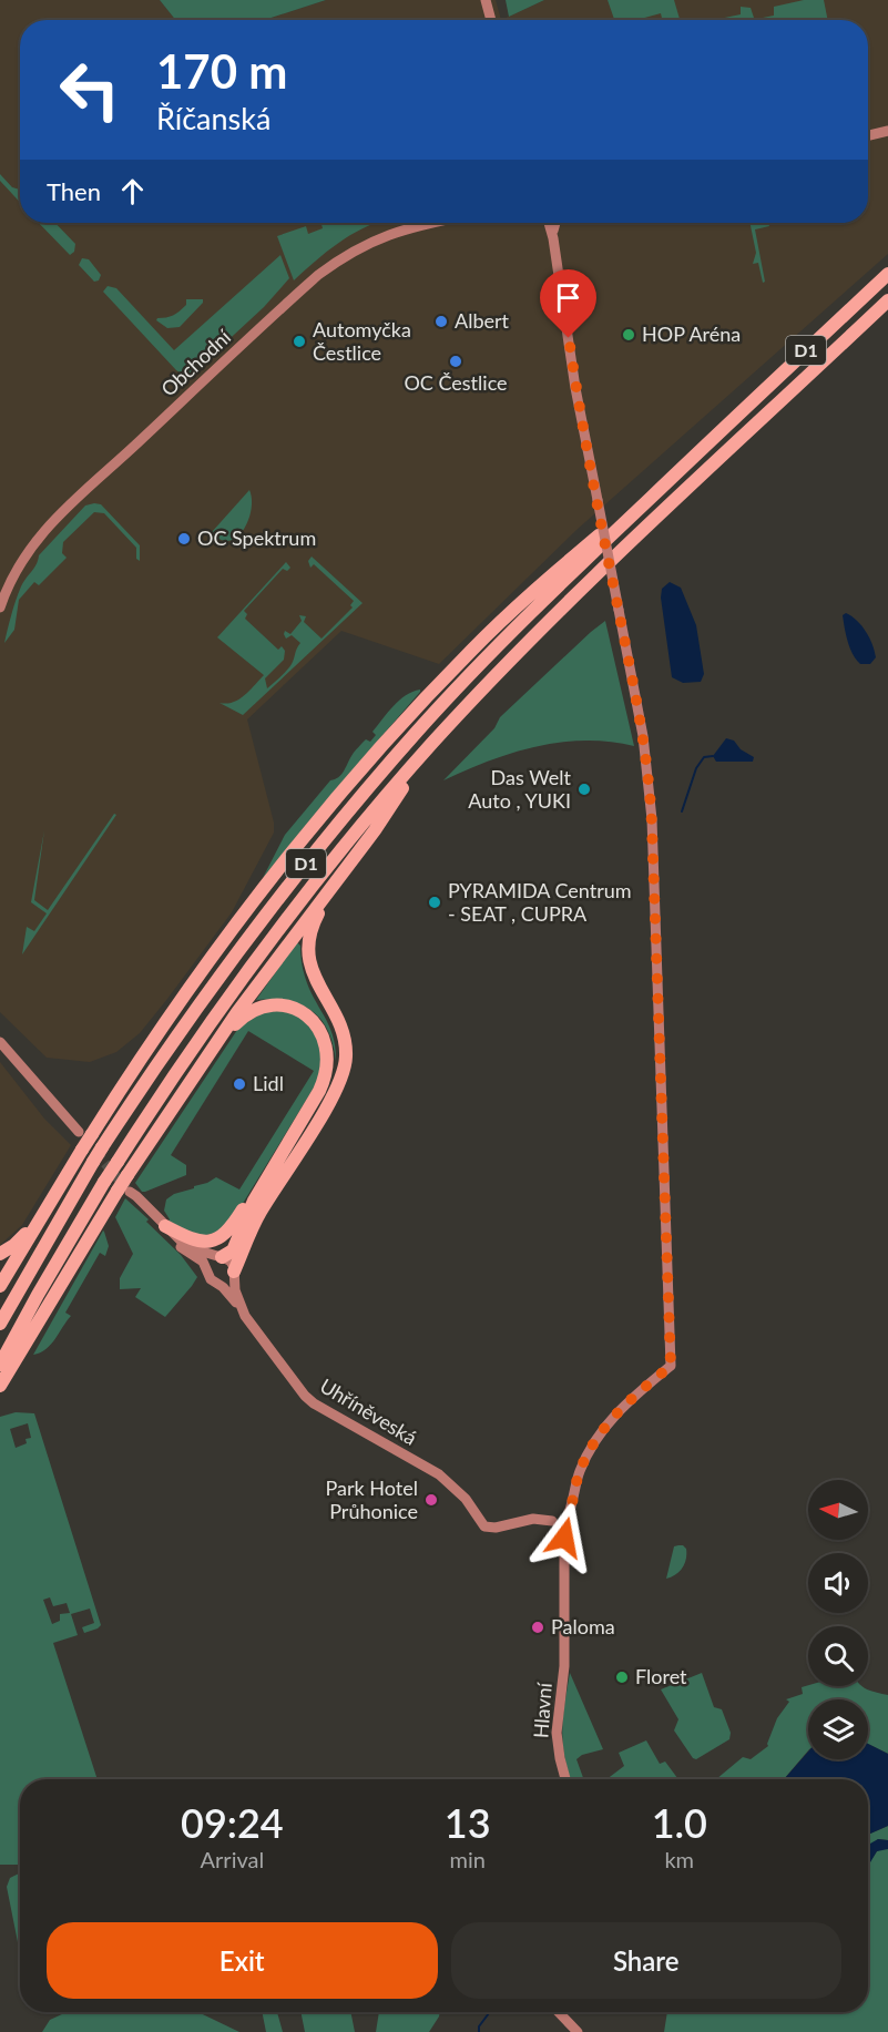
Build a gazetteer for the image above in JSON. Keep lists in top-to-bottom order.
{
  "streets": {
    "highway": ["D1"],
    "street": ["Obchodní", "Uhříněveská", "Hlavní"]
  },
  "crossings": [
    ["Uhříněveská", "Hlavní"]
  ],
  "places": [
    "Albert",
    "HOP Aréna",
    "Automyčka Čestlice",
    "OC Čestlice",
    "OC Spektrum",
    "Das Welt Auto , YUKI",
    "PYRAMIDA Centrum - SEAT , CUPRA",
    "Lidl",
    "Park Hotel Průhonice",
    "Paloma",
    "Floret"
  ],
  "north": "left",
  "page": {
    "turn": ["170 m", "Říčanská"],
    "then": "Then",
    "eta": [
      "09:24",
      "Arrival",
      "13",
      "min",
      "1.0",
      "km"
    ],
    "buttons": ["Exit", "Share"]
  }
}
